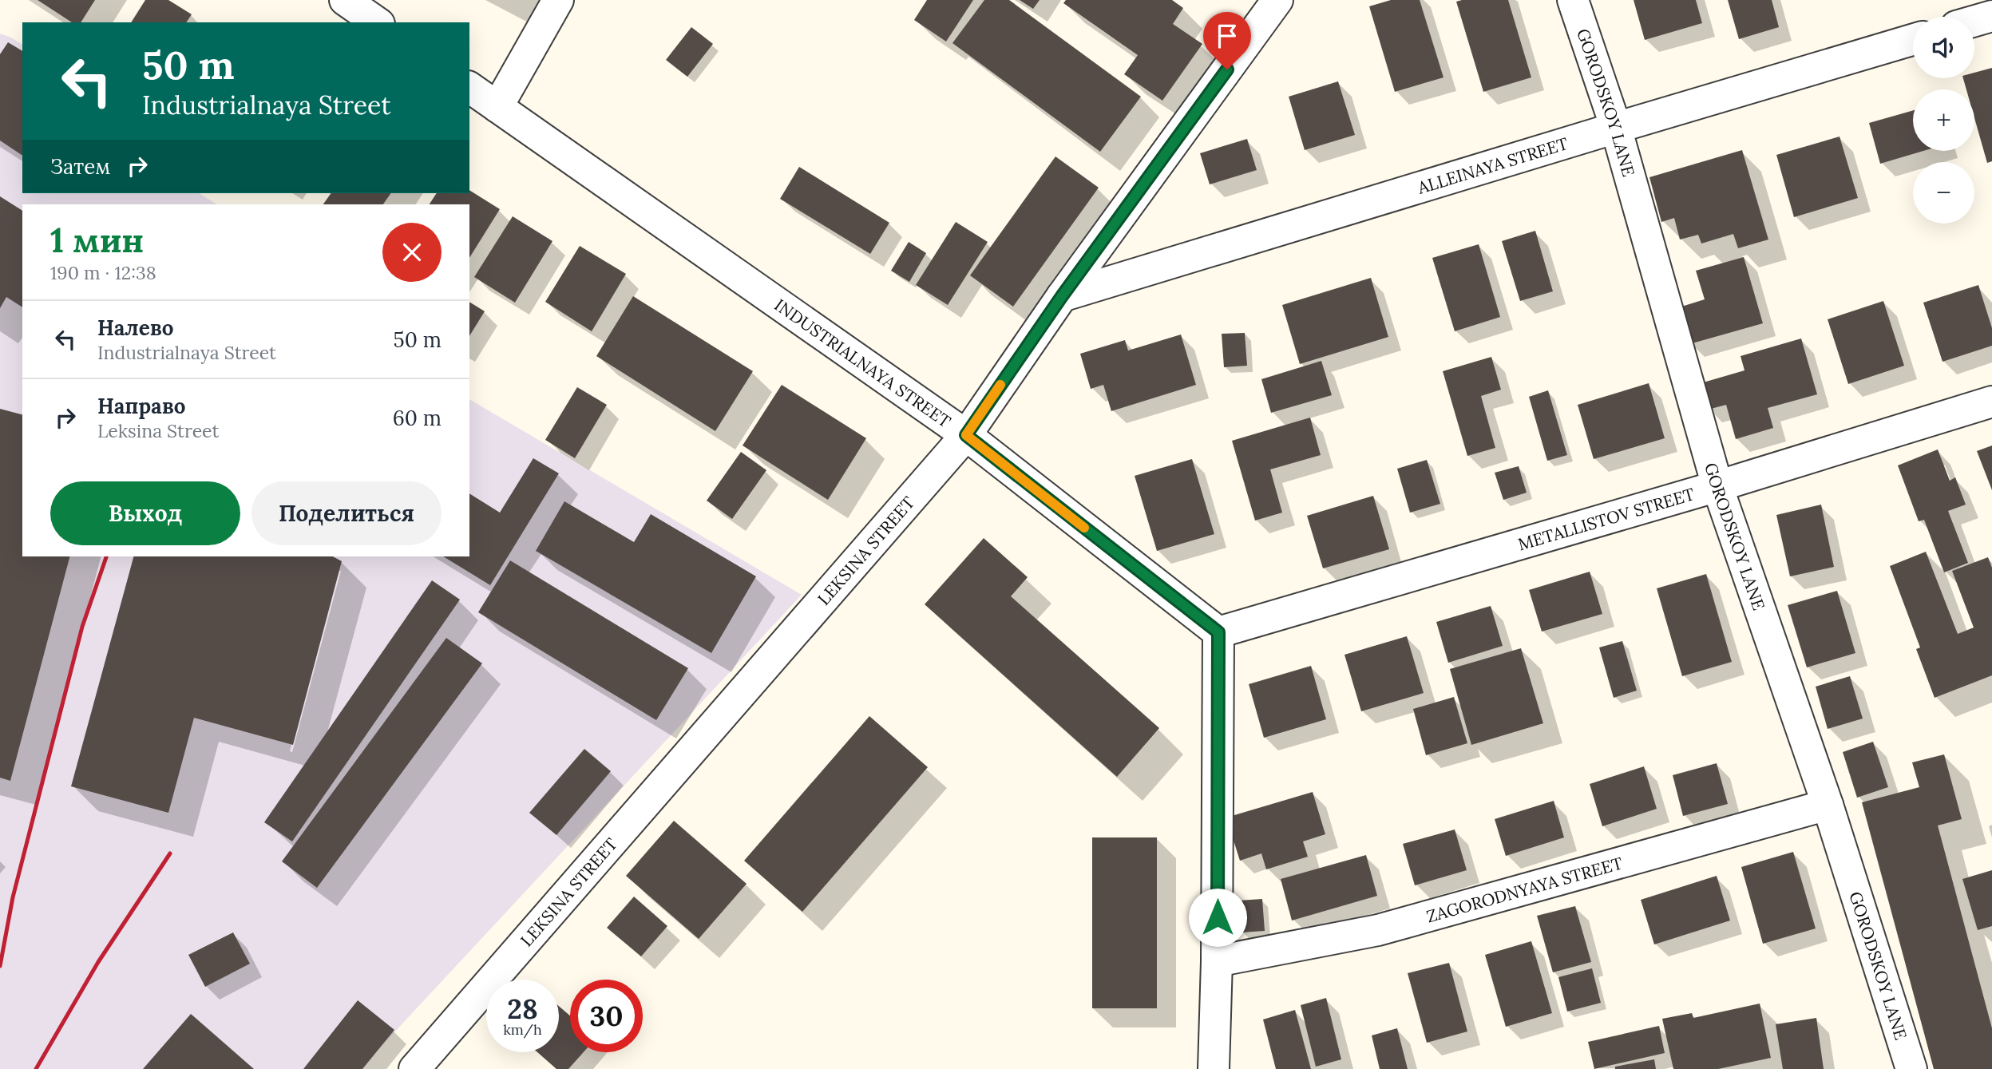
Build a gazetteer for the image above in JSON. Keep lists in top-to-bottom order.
{
  "streets": {
    "street": [
      "GORODSKOY LANE",
      "ALLEINAYA STREET",
      "INDUSTRIALNAYA STREET",
      "METALLISTOV STREET",
      "LEKSINA STREET",
      "ZAGORODNYAYA STREET"
    ]
  },
  "crossings": [
    ["GORODSKOY LANE", "ALLEINAYA STREET"],
    ["GORODSKOY LANE", "METALLISTOV STREET"],
    ["GORODSKOY LANE", "ZAGORODNYAYA STREET"],
    ["ALLEINAYA STREET", "LEKSINA STREET"],
    ["INDUSTRIALNAYA STREET", "METALLISTOV STREET"],
    ["INDUSTRIALNAYA STREET", "LEKSINA STREET"]
  ],
  "page": {
    "map_buttons": ["+", "−"],
    "turn": ["50 m", "Industrialnaya Street"],
    "then": "Затем",
    "heading": ["1 мин", "190 m · 12:38"],
    "list": [
      {
        "name": "Налево",
        "note": "Industrialnaya Street",
        "value": "50 m"
      },
      {
        "name": "Направо",
        "note": "Leksina Street",
        "value": "60 m"
      }
    ],
    "buttons": ["Выход", "Поделиться"],
    "speed": "28 km/h",
    "limit": "30"
  }
}
